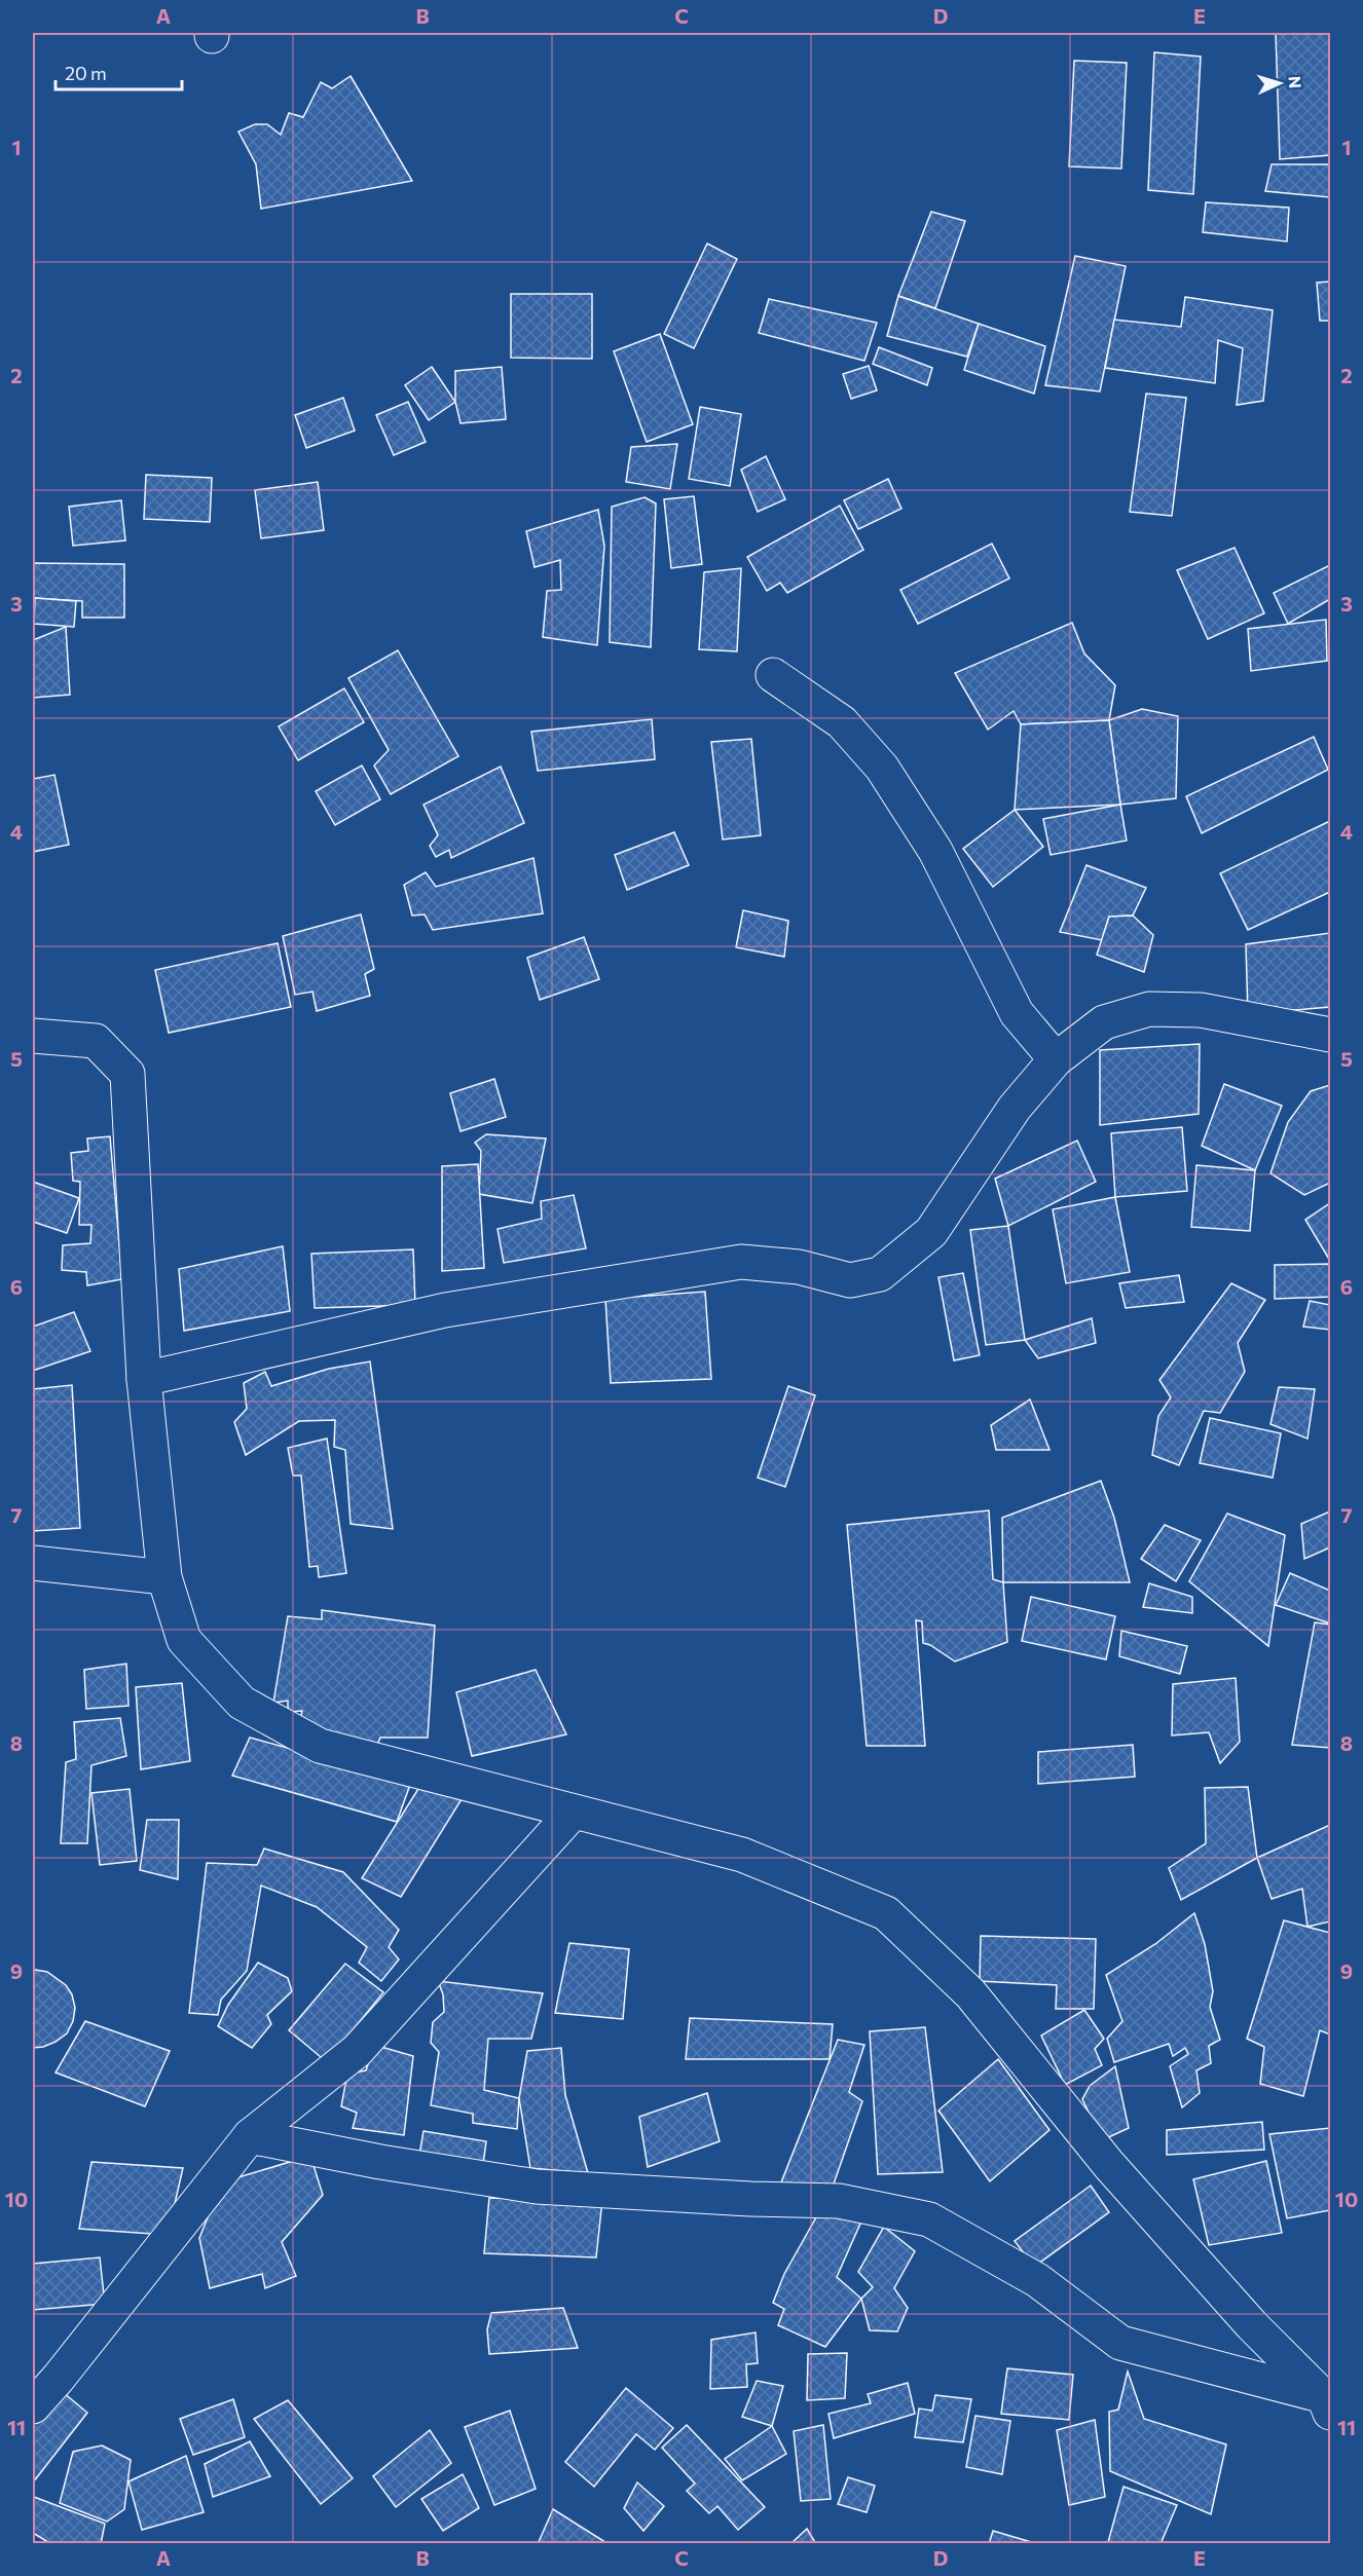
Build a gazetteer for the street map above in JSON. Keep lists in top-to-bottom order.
{
  "scale_bar": "20 m",
  "north": "right",
  "grid": {
    "columns": [
      "A",
      "B",
      "C",
      "D",
      "E"
    ],
    "rows": [
      "1",
      "2",
      "3",
      "4",
      "5",
      "6",
      "7",
      "8",
      "9",
      "10",
      "11"
    ]
  }
}
